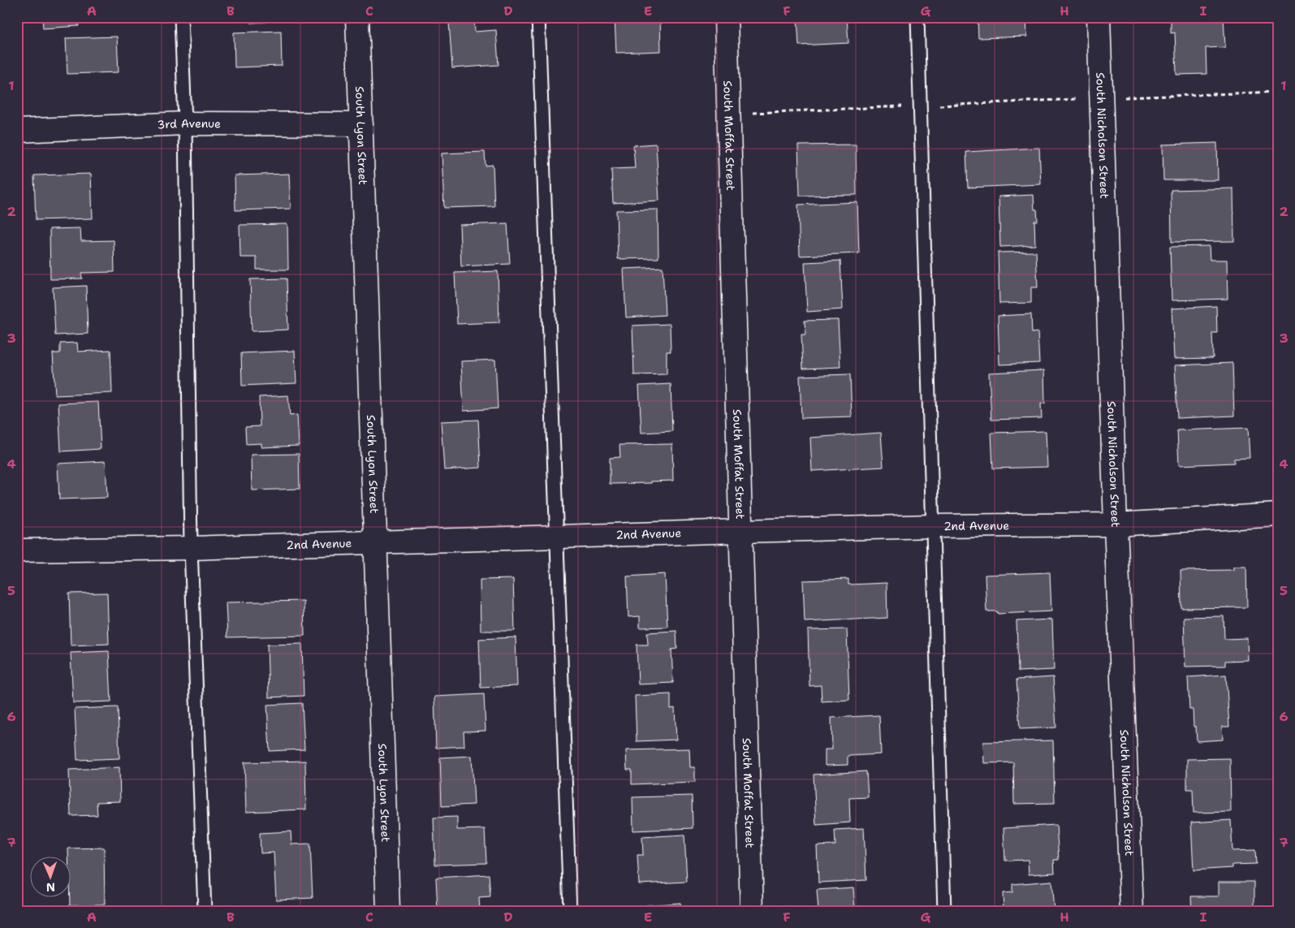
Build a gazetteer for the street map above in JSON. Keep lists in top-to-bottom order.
{
  "streets": {
    "street": [
      "3rd Avenue",
      "South Lyon Street",
      "South Moffat Street",
      "South Nicholson Street",
      "2nd Avenue"
    ]
  },
  "crossings": [
    ["3rd Avenue", "South Lyon Street"],
    ["South Lyon Street", "2nd Avenue"],
    ["South Moffat Street", "2nd Avenue"],
    ["South Nicholson Street", "2nd Avenue"]
  ],
  "north": "bottom",
  "grid": {
    "columns": [
      "A",
      "B",
      "C",
      "D",
      "E",
      "F",
      "G",
      "H",
      "I"
    ],
    "rows": [
      "1",
      "2",
      "3",
      "4",
      "5",
      "6",
      "7"
    ]
  }
}
